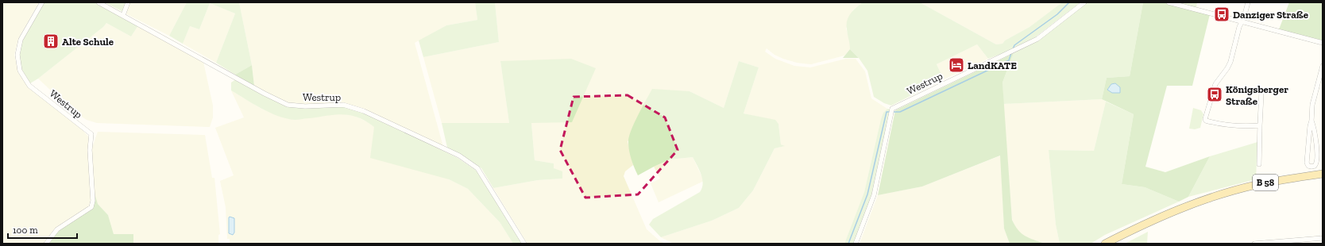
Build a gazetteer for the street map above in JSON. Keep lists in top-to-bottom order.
{
  "streets": {
    "main road": ["B 58"],
    "street": ["Westrup"]
  },
  "places": {
    "bus stop": ["Danziger Straße", "Königsberger Straße"],
    "building": ["Alte Schule"],
    "hotel": ["LandKATE"]
  },
  "scale_bar": "100 m"
}
